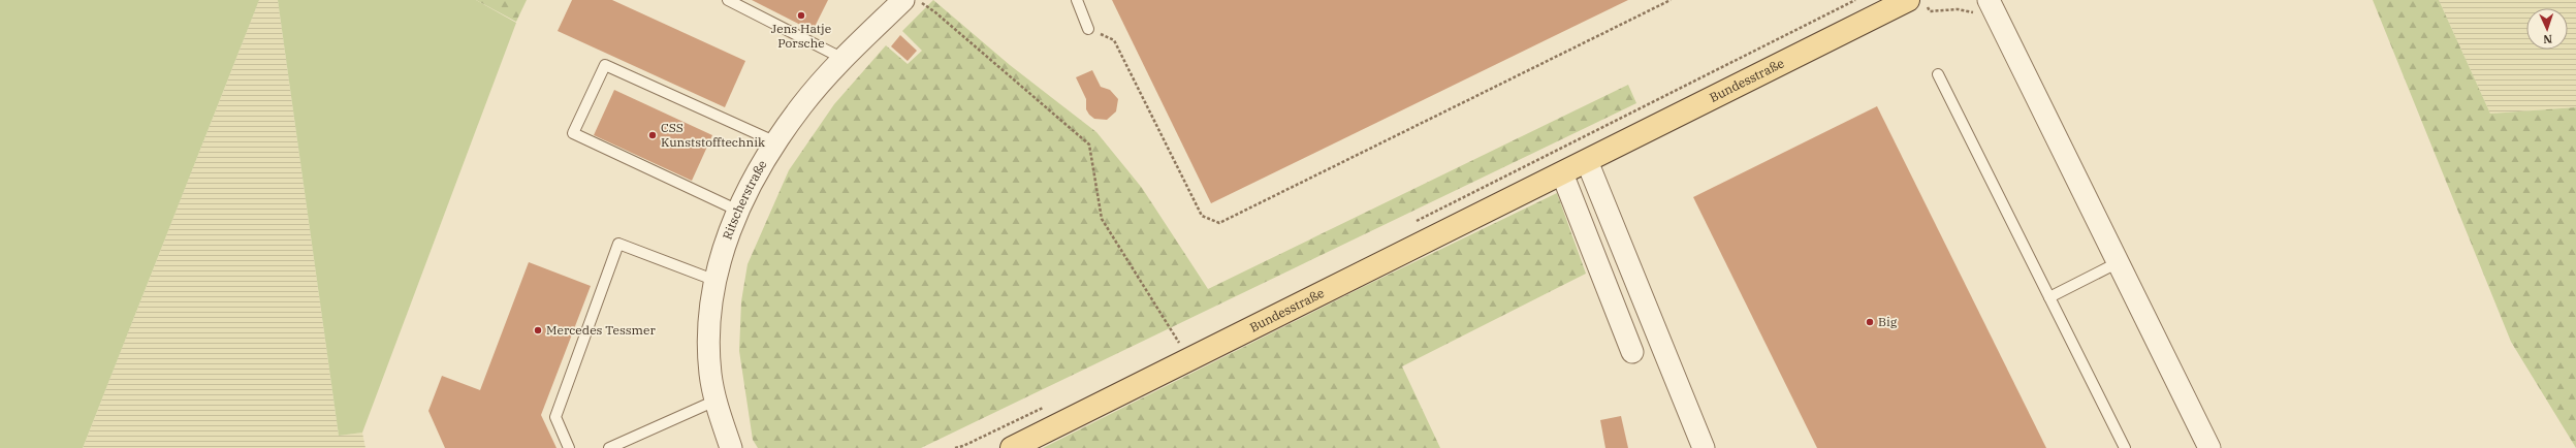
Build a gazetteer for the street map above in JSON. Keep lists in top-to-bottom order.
{
  "streets": {
    "main road": ["Bundesstraße"],
    "street": ["Ritscherstraße"]
  },
  "places": [
    "Jens Hatje Porsche",
    "CSS Kunststofftechnik",
    "Big",
    "Mercedes Tessmer"
  ],
  "north": "bottom"
}
